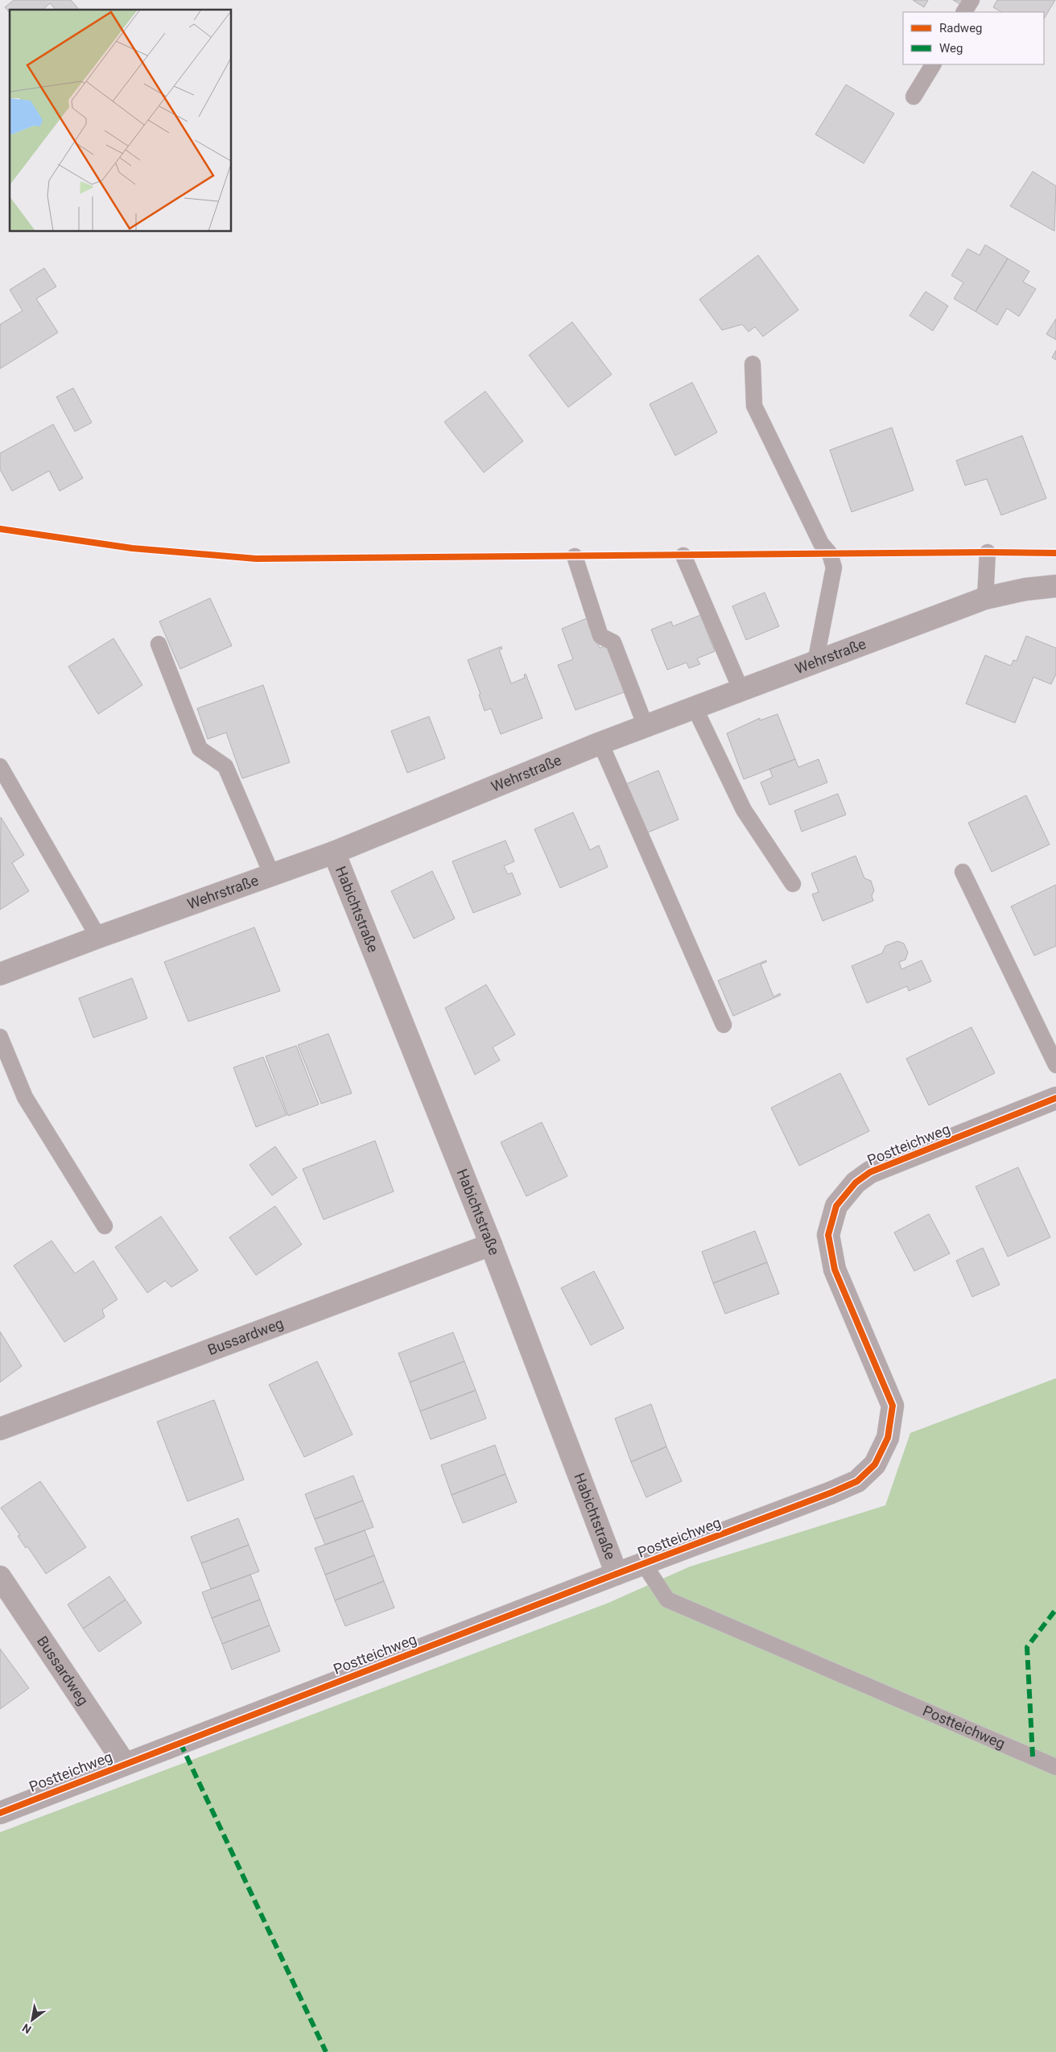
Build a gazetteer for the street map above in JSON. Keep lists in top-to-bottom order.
{
  "streets": {
    "street": [
      "Wehrstraße",
      "Habichtstraße",
      "Postteichweg",
      "Bussardweg"
    ]
  },
  "crossings": [
    ["Wehrstraße", "Habichtstraße"],
    ["Habichtstraße", "Postteichweg"],
    ["Habichtstraße", "Bussardweg"],
    ["Postteichweg", "Bussardweg"]
  ],
  "legend": ["Radweg", "Weg"],
  "north": "bottom left"
}
